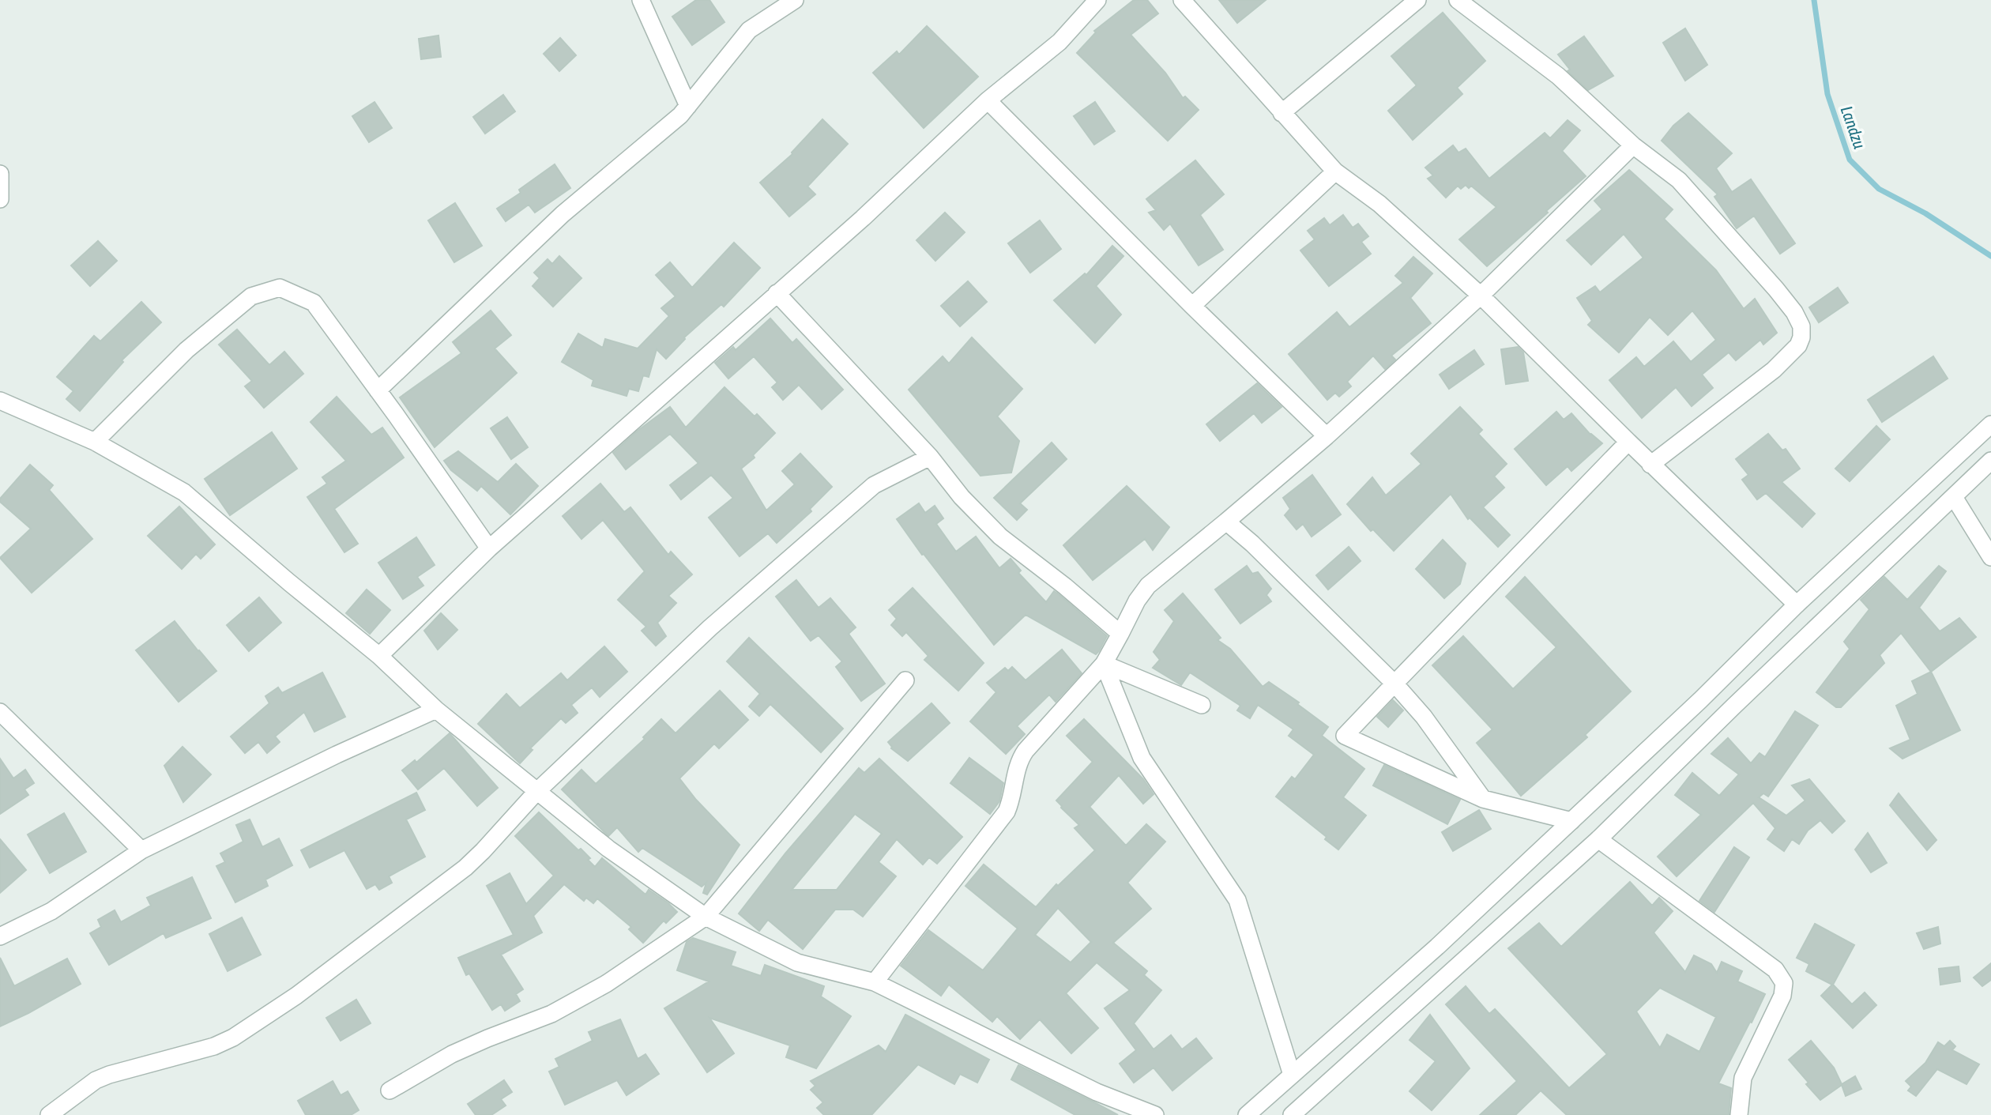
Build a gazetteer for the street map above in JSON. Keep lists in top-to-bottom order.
{
  "water": ["Landzu"]
}
